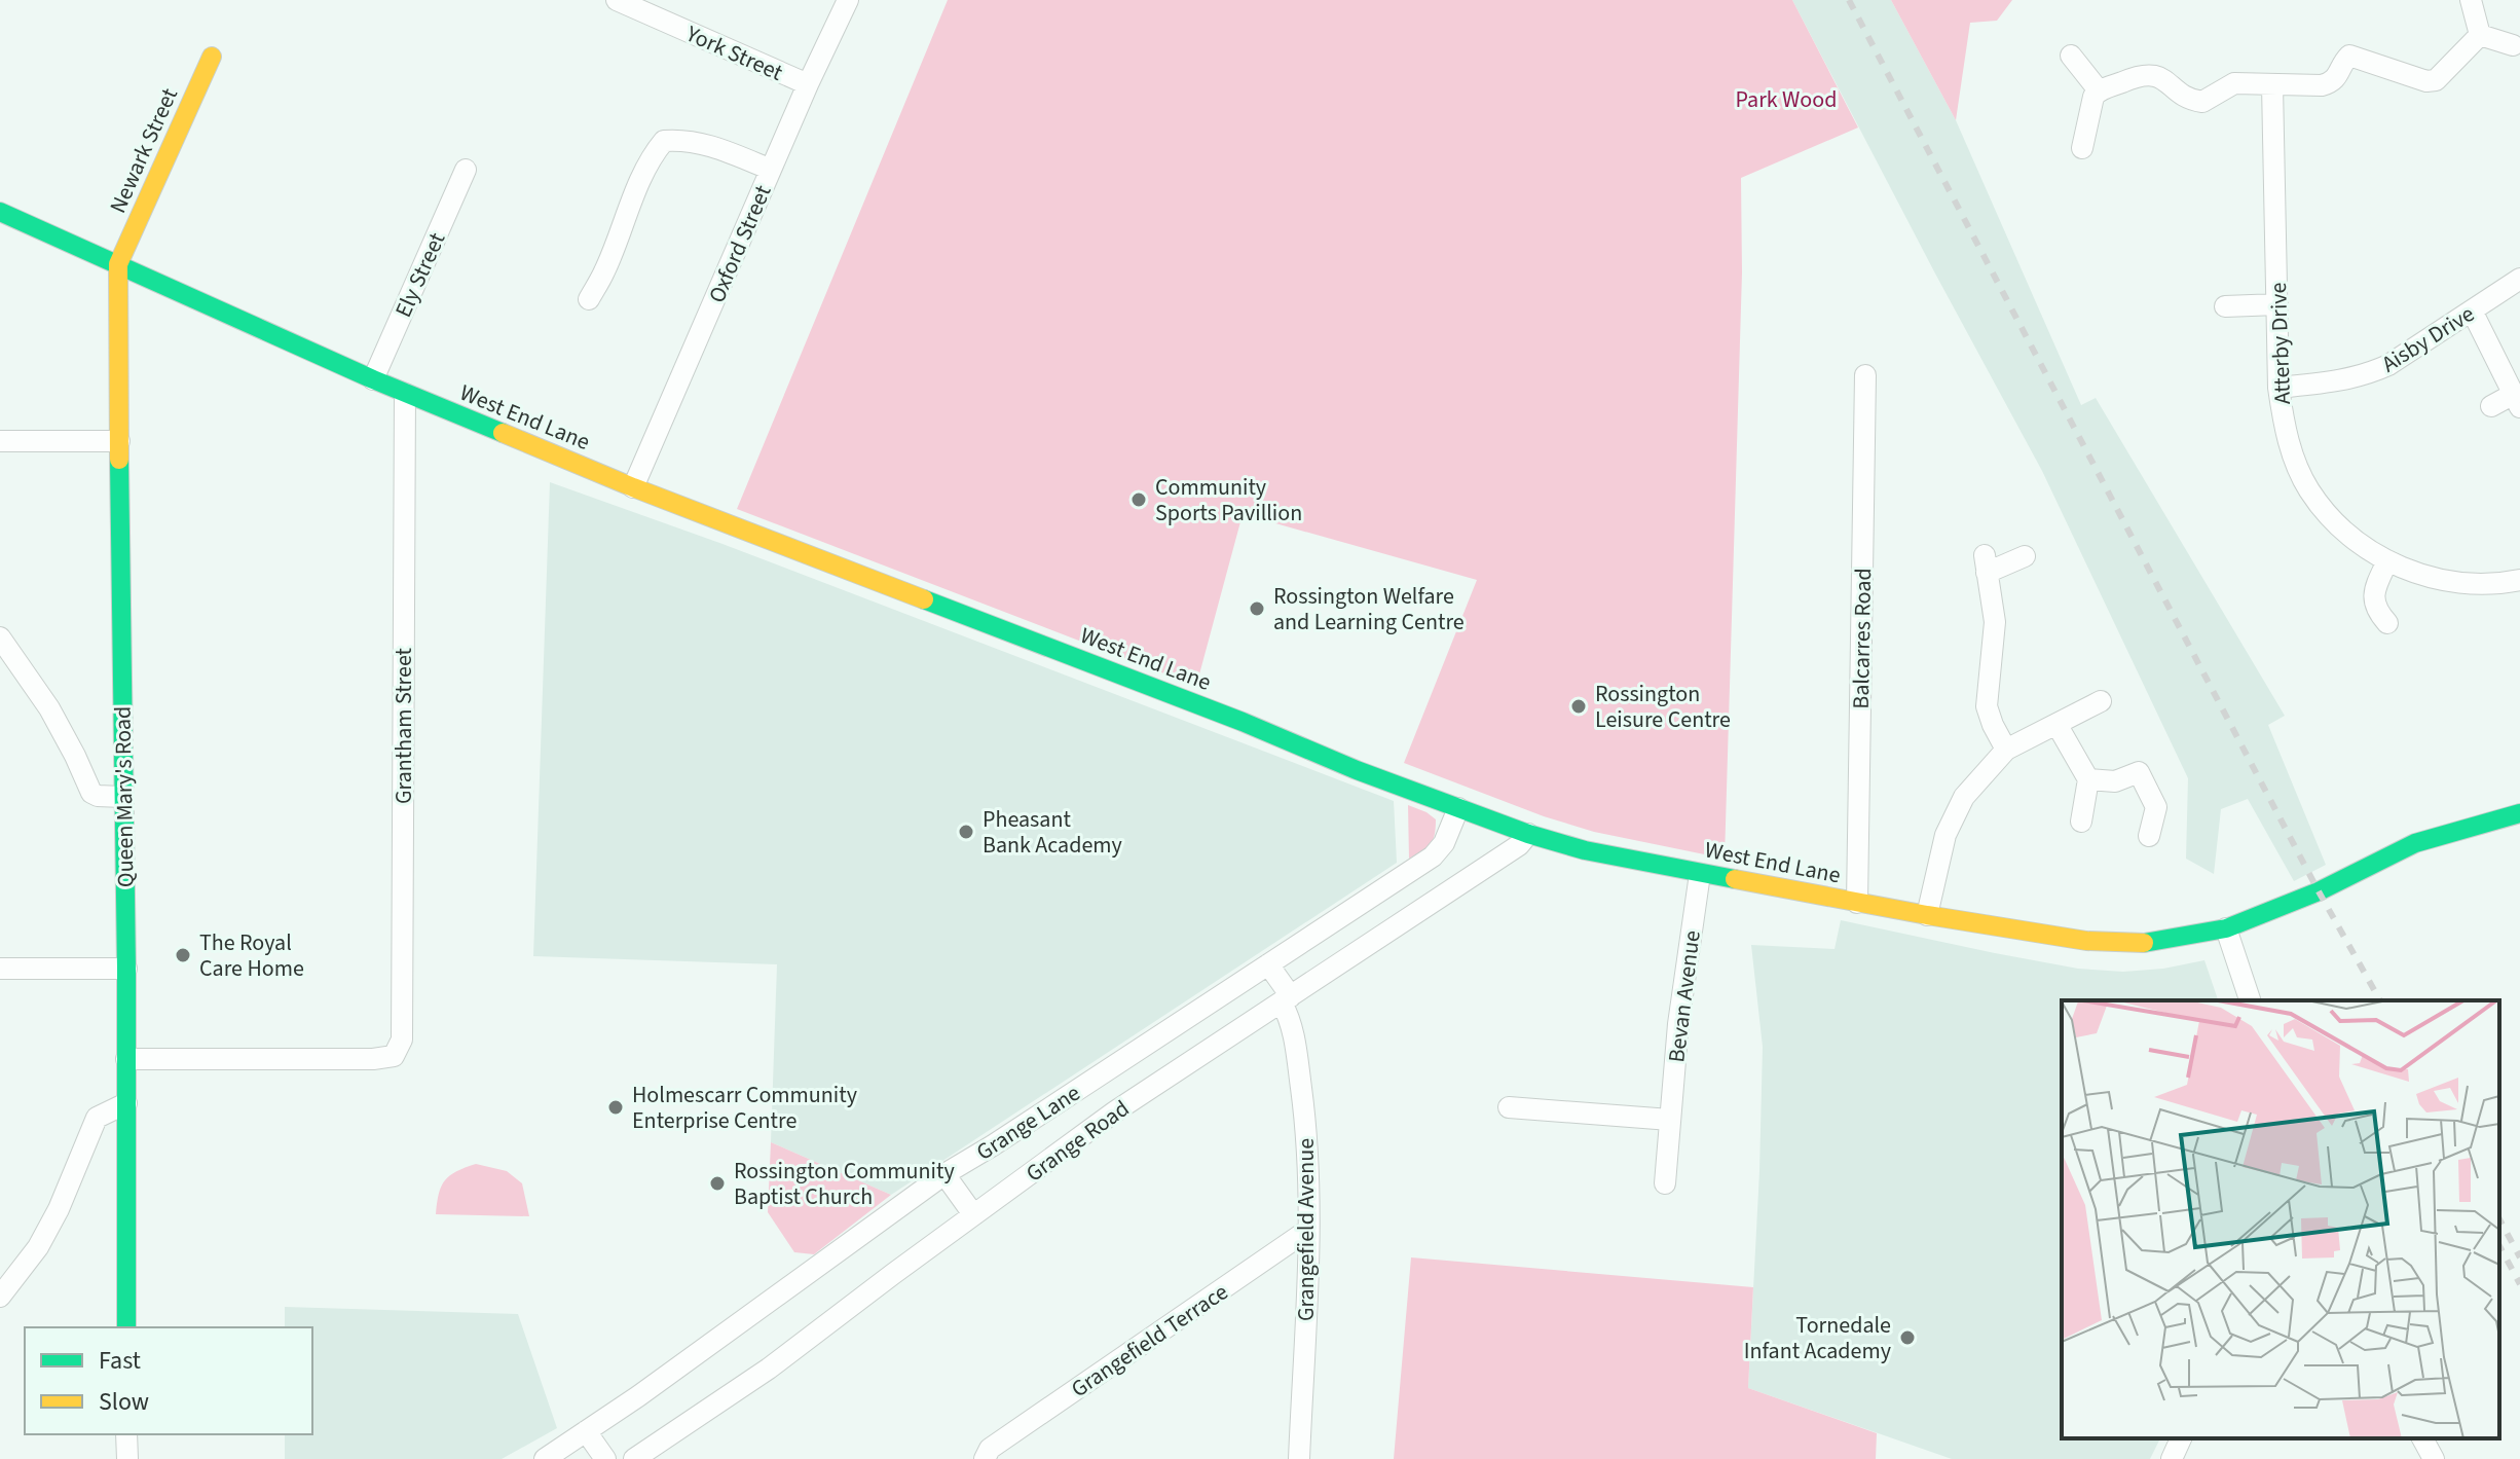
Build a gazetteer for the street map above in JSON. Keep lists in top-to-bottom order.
{
  "streets": {
    "street": [
      "York Street",
      "Newark Street",
      "Oxford Street",
      "Ely Street",
      "Aisby Drive",
      "Atterby Drive",
      "West End Lane",
      "Balcarres Road",
      "Grantham Street",
      "Queen Mary's Road",
      "Bevan Avenue",
      "Grange Lane",
      "Grange Road",
      "Grangefield Avenue",
      "Grangefield Terrace"
    ]
  },
  "crossings": [
    ["York Street", "Oxford Street"],
    ["Newark Street", "West End Lane"],
    ["Newark Street", "Queen Mary's Road"],
    ["Oxford Street", "West End Lane"],
    ["Ely Street", "West End Lane"],
    ["Aisby Drive", "Atterby Drive"],
    ["West End Lane", "Balcarres Road"],
    ["West End Lane", "Grantham Street"],
    ["West End Lane", "Queen Mary's Road"],
    ["West End Lane", "Bevan Avenue"],
    ["West End Lane", "Grange Lane"],
    ["West End Lane", "Grange Road"],
    ["Grantham Street", "Queen Mary's Road"],
    ["Grange Lane", "Grangefield Avenue"],
    ["Grange Road", "Grangefield Avenue"],
    ["Grangefield Avenue", "Grangefield Terrace"]
  ],
  "parks": ["Park Wood"],
  "places": [
    "Community Sports Pavillion",
    "Rossington Welfare and Learning Centre",
    "Rossington Leisure Centre",
    "Pheasant Bank Academy",
    "The Royal Care Home",
    "Holmescarr Community Enterprise Centre",
    "Rossington Community Baptist Church",
    "Tornedale Infant Academy"
  ],
  "legend": ["Fast", "Slow"]
}
